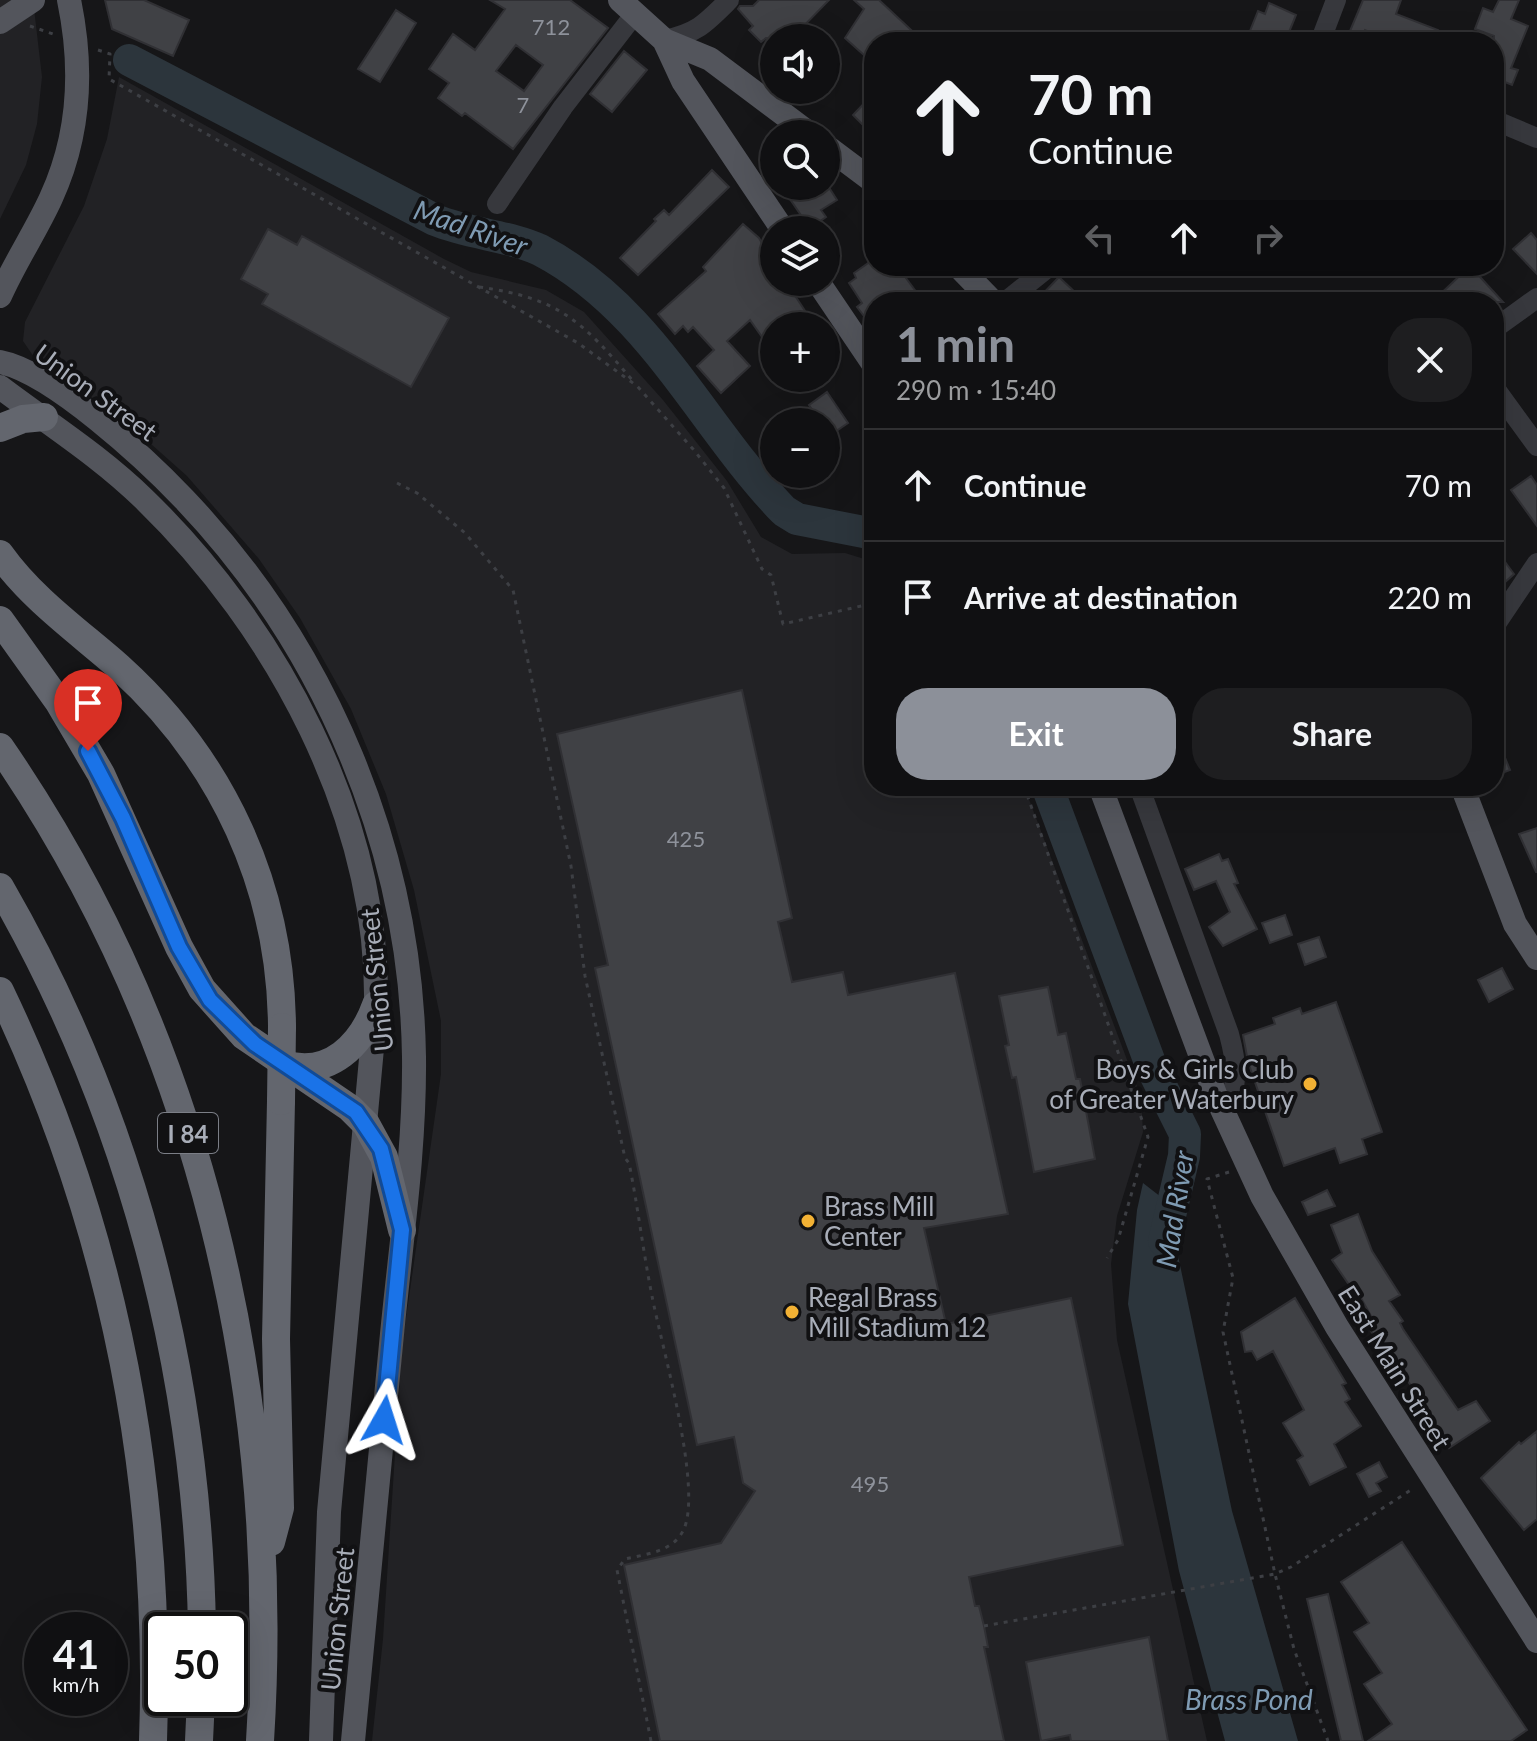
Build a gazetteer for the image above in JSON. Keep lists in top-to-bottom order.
{
  "streets": {
    "highway": ["I 84"],
    "main road": ["Union Street", "East Main Street"]
  },
  "water": ["Mad River", "Brass Pond"],
  "places": ["Boys & Girls Club of Greater Waterbury", "Brass Mill Center", "Regal Brass Mill Stadium 12"],
  "house_numbers": [
    "712",
    "7",
    "425",
    "495"
  ],
  "page": {
    "map_buttons": ["+", "−"],
    "turn": ["70 m", "Continue"],
    "heading": ["1 min", "290 m · 15:40"],
    "list": [
      {
        "name": "Continue",
        "value": "70 m"
      },
      {
        "name": "Arrive at destination",
        "value": "220 m"
      }
    ],
    "buttons": ["Exit", "Share"],
    "speed": "41 km/h",
    "limit": "50"
  }
}
